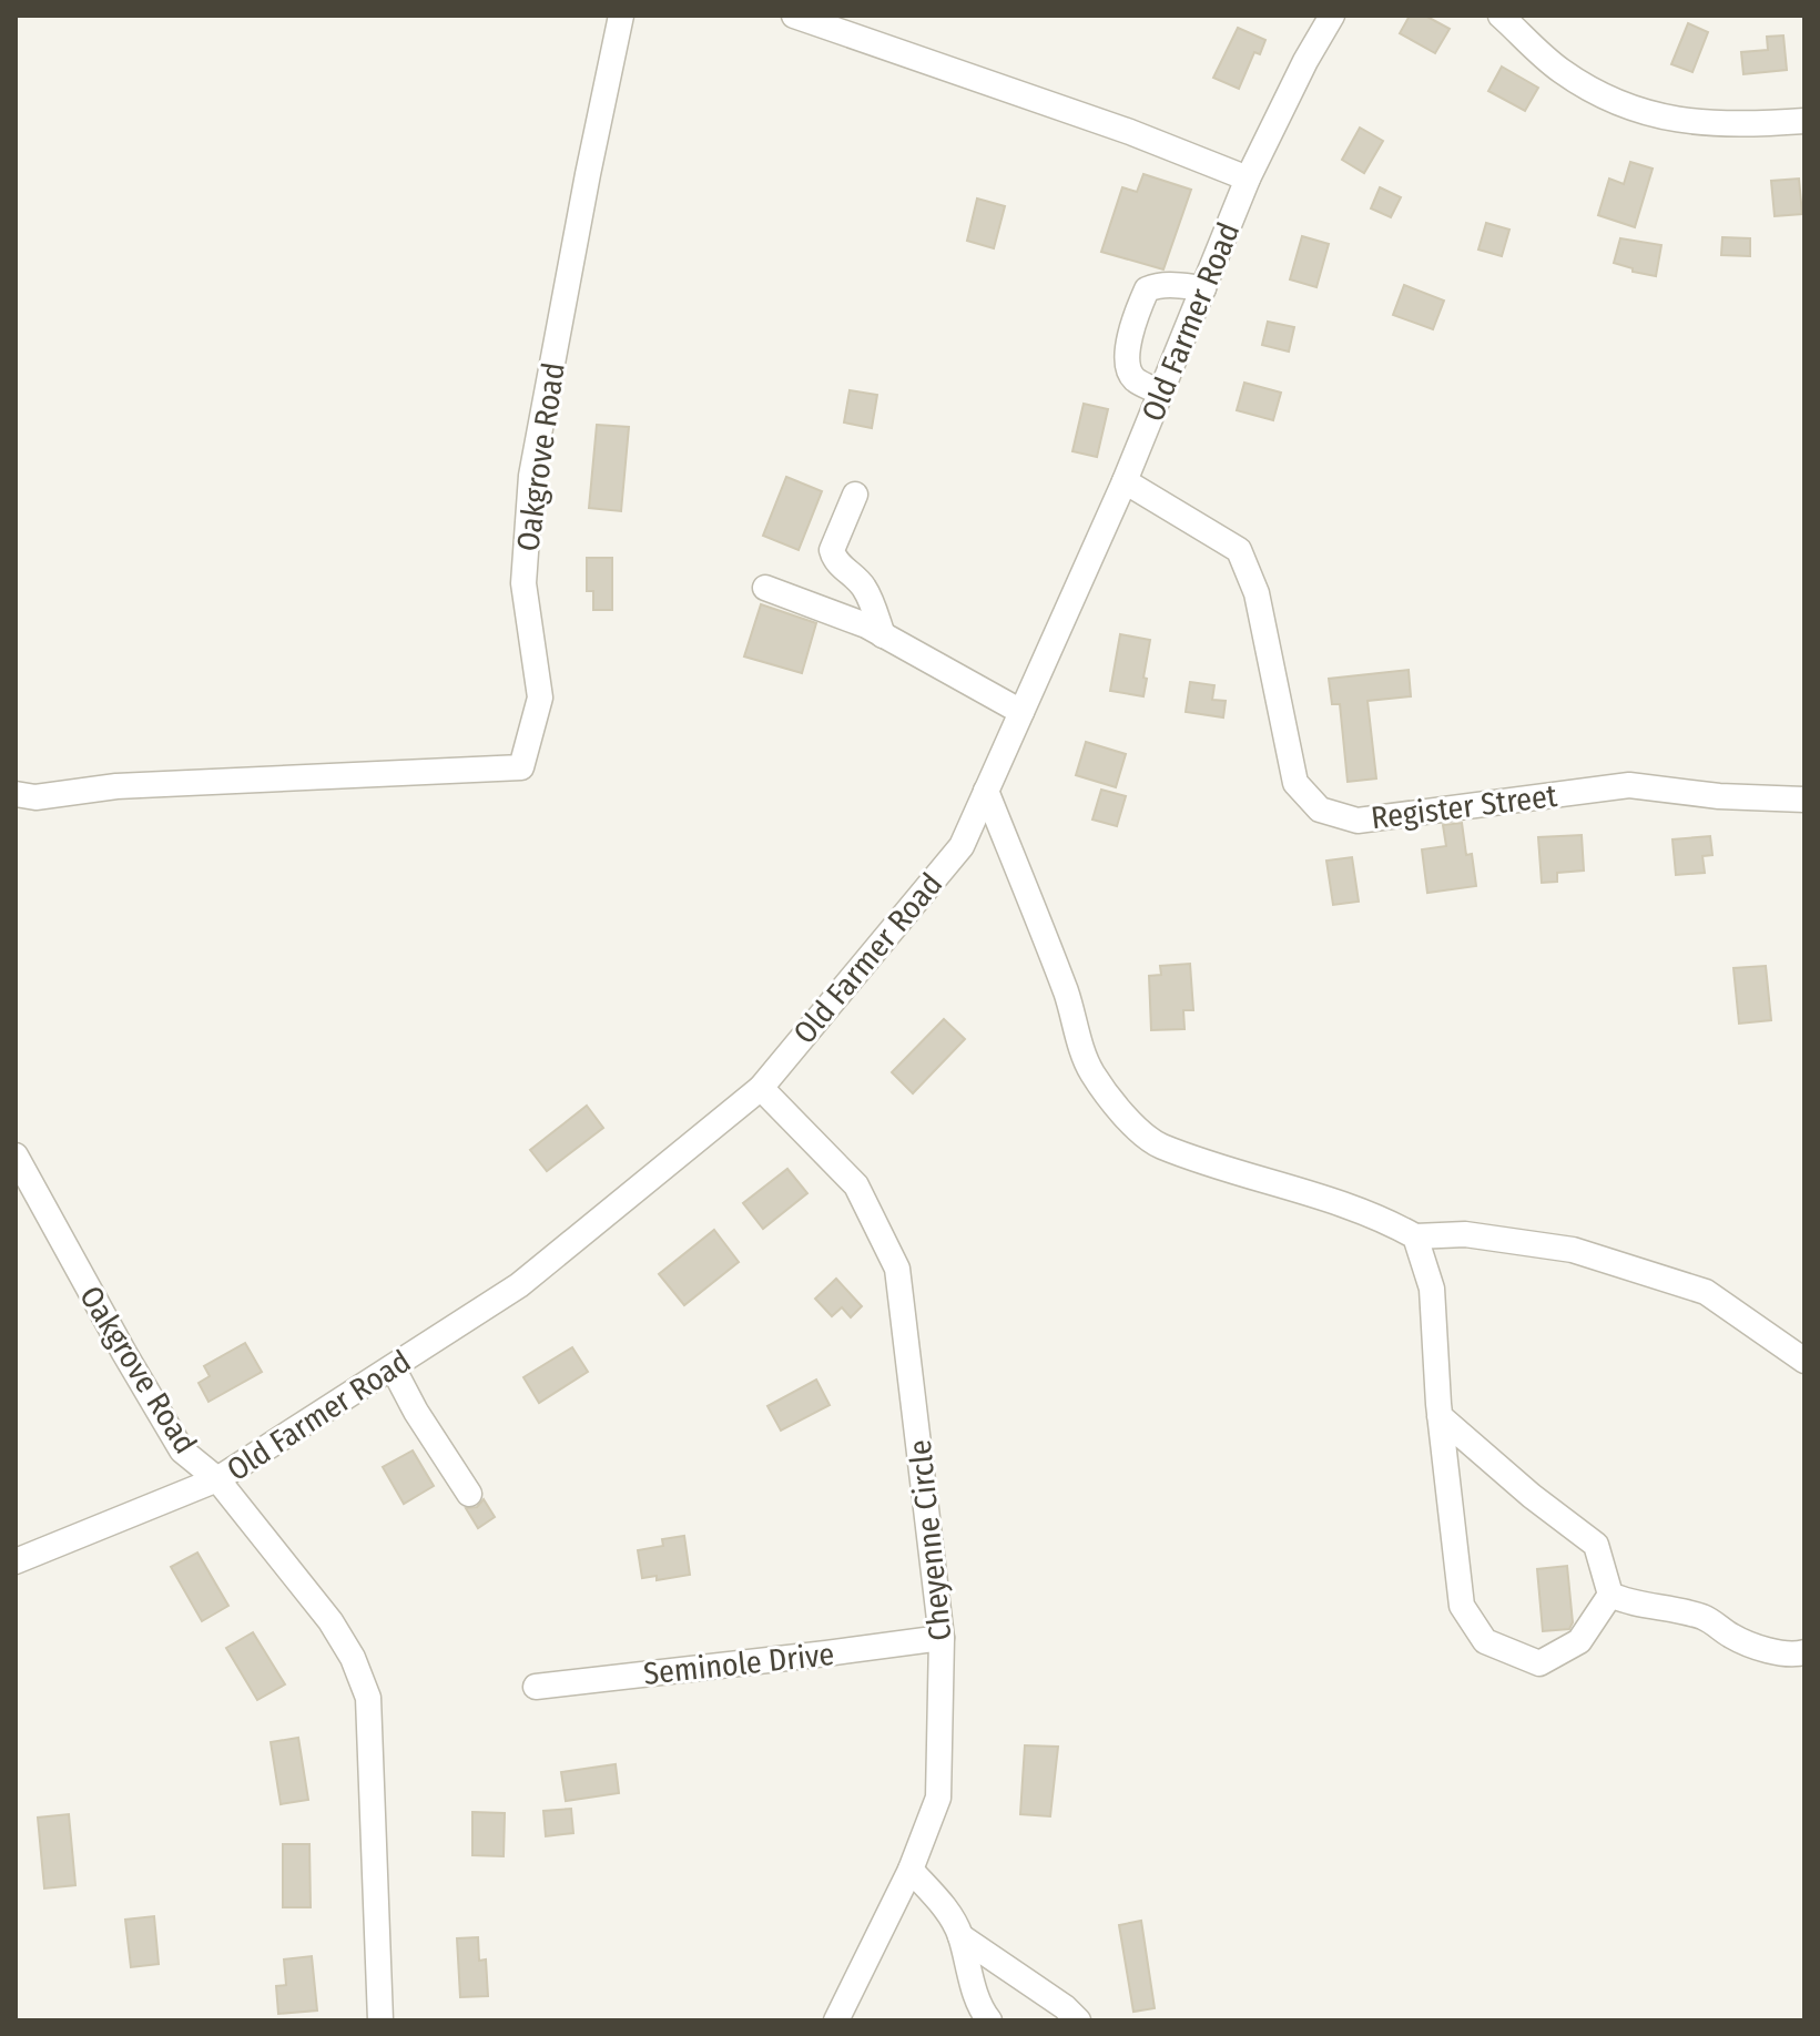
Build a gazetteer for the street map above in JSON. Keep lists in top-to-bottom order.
{
  "streets": {
    "street": [
      "Old Farmer Road",
      "Oakgrove Road",
      "Register Street",
      "Cheyenne Circle",
      "Seminole Drive"
    ]
  },
  "crossings": [
    ["Old Farmer Road", "Oakgrove Road"],
    ["Old Farmer Road", "Register Street"],
    ["Old Farmer Road", "Cheyenne Circle"],
    ["Cheyenne Circle", "Seminole Drive"]
  ]
}
